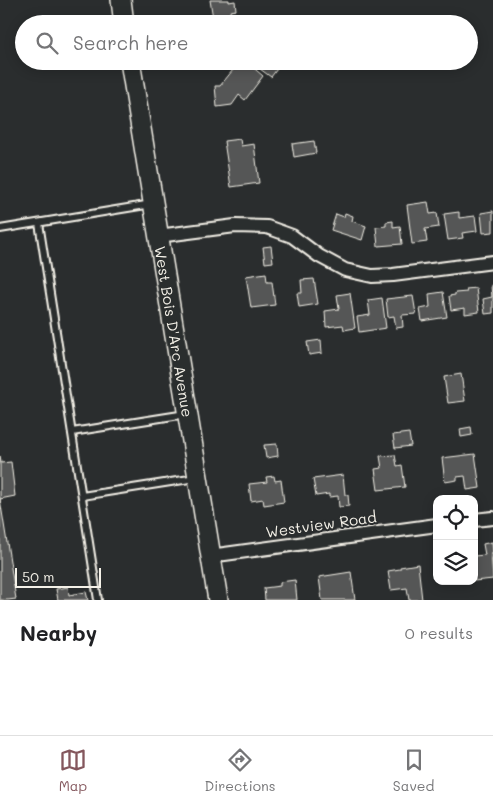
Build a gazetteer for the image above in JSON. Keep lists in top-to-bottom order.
{
  "streets": {
    "street": ["West Bois D'Arc Avenue", "Westview Road"]
  },
  "crossings": [
    ["West Bois D'Arc Avenue", "Westview Road"]
  ],
  "scale_bar": "50 m",
  "page": {
    "search": "Search here",
    "scale": "50 m",
    "heading": ["Nearby", "0 results"],
    "nav": ["Map", "Directions", "Saved"]
  }
}
